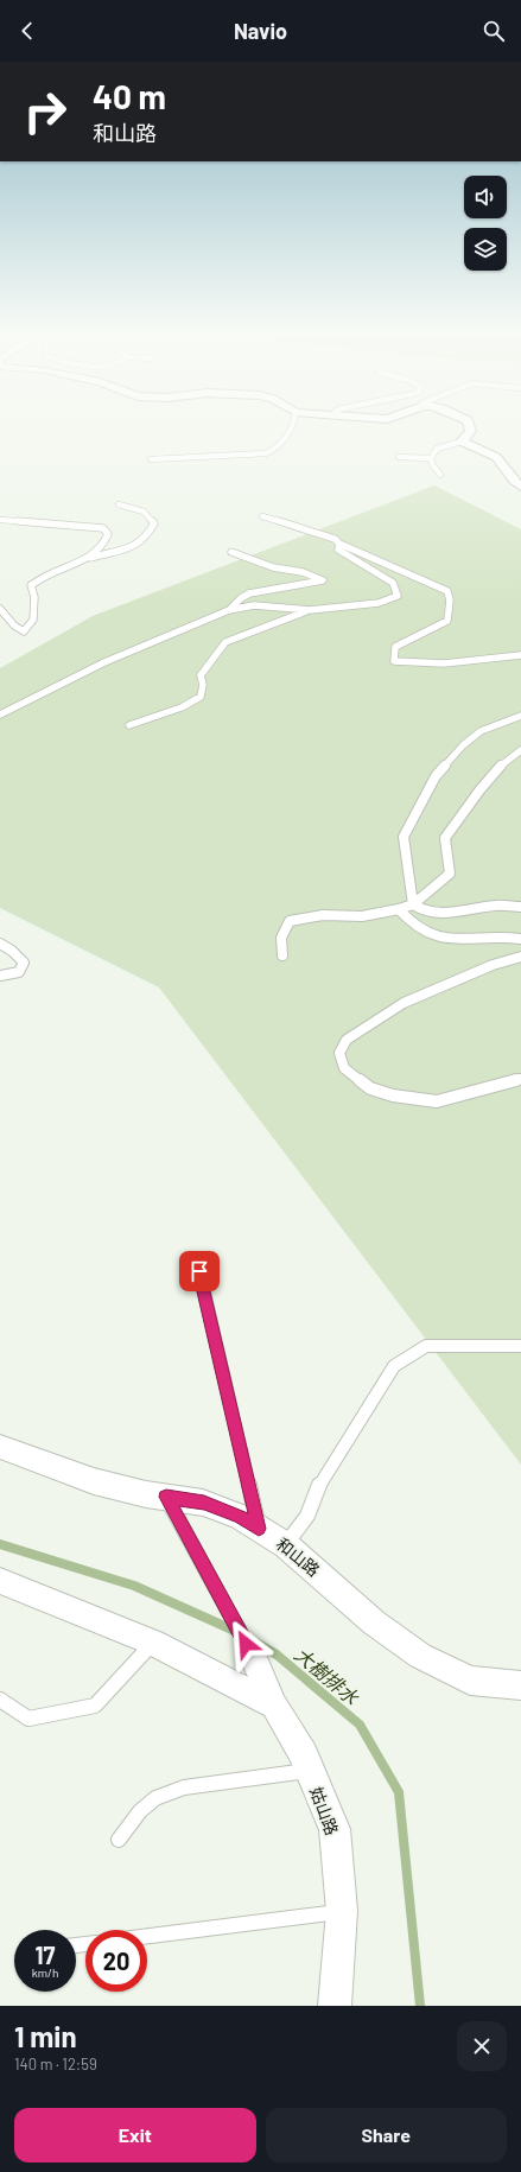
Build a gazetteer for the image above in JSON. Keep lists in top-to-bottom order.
{
  "streets": {
    "street": ["和山路", "姑山路"]
  },
  "water": ["大樹排水"],
  "page": {
    "header": "Navio",
    "turn": ["40 m", "和山路"],
    "speed": "17 km/h",
    "limit": "20",
    "heading": ["1 min", "140 m · 12:59"],
    "buttons": ["Exit", "Share"]
  }
}
